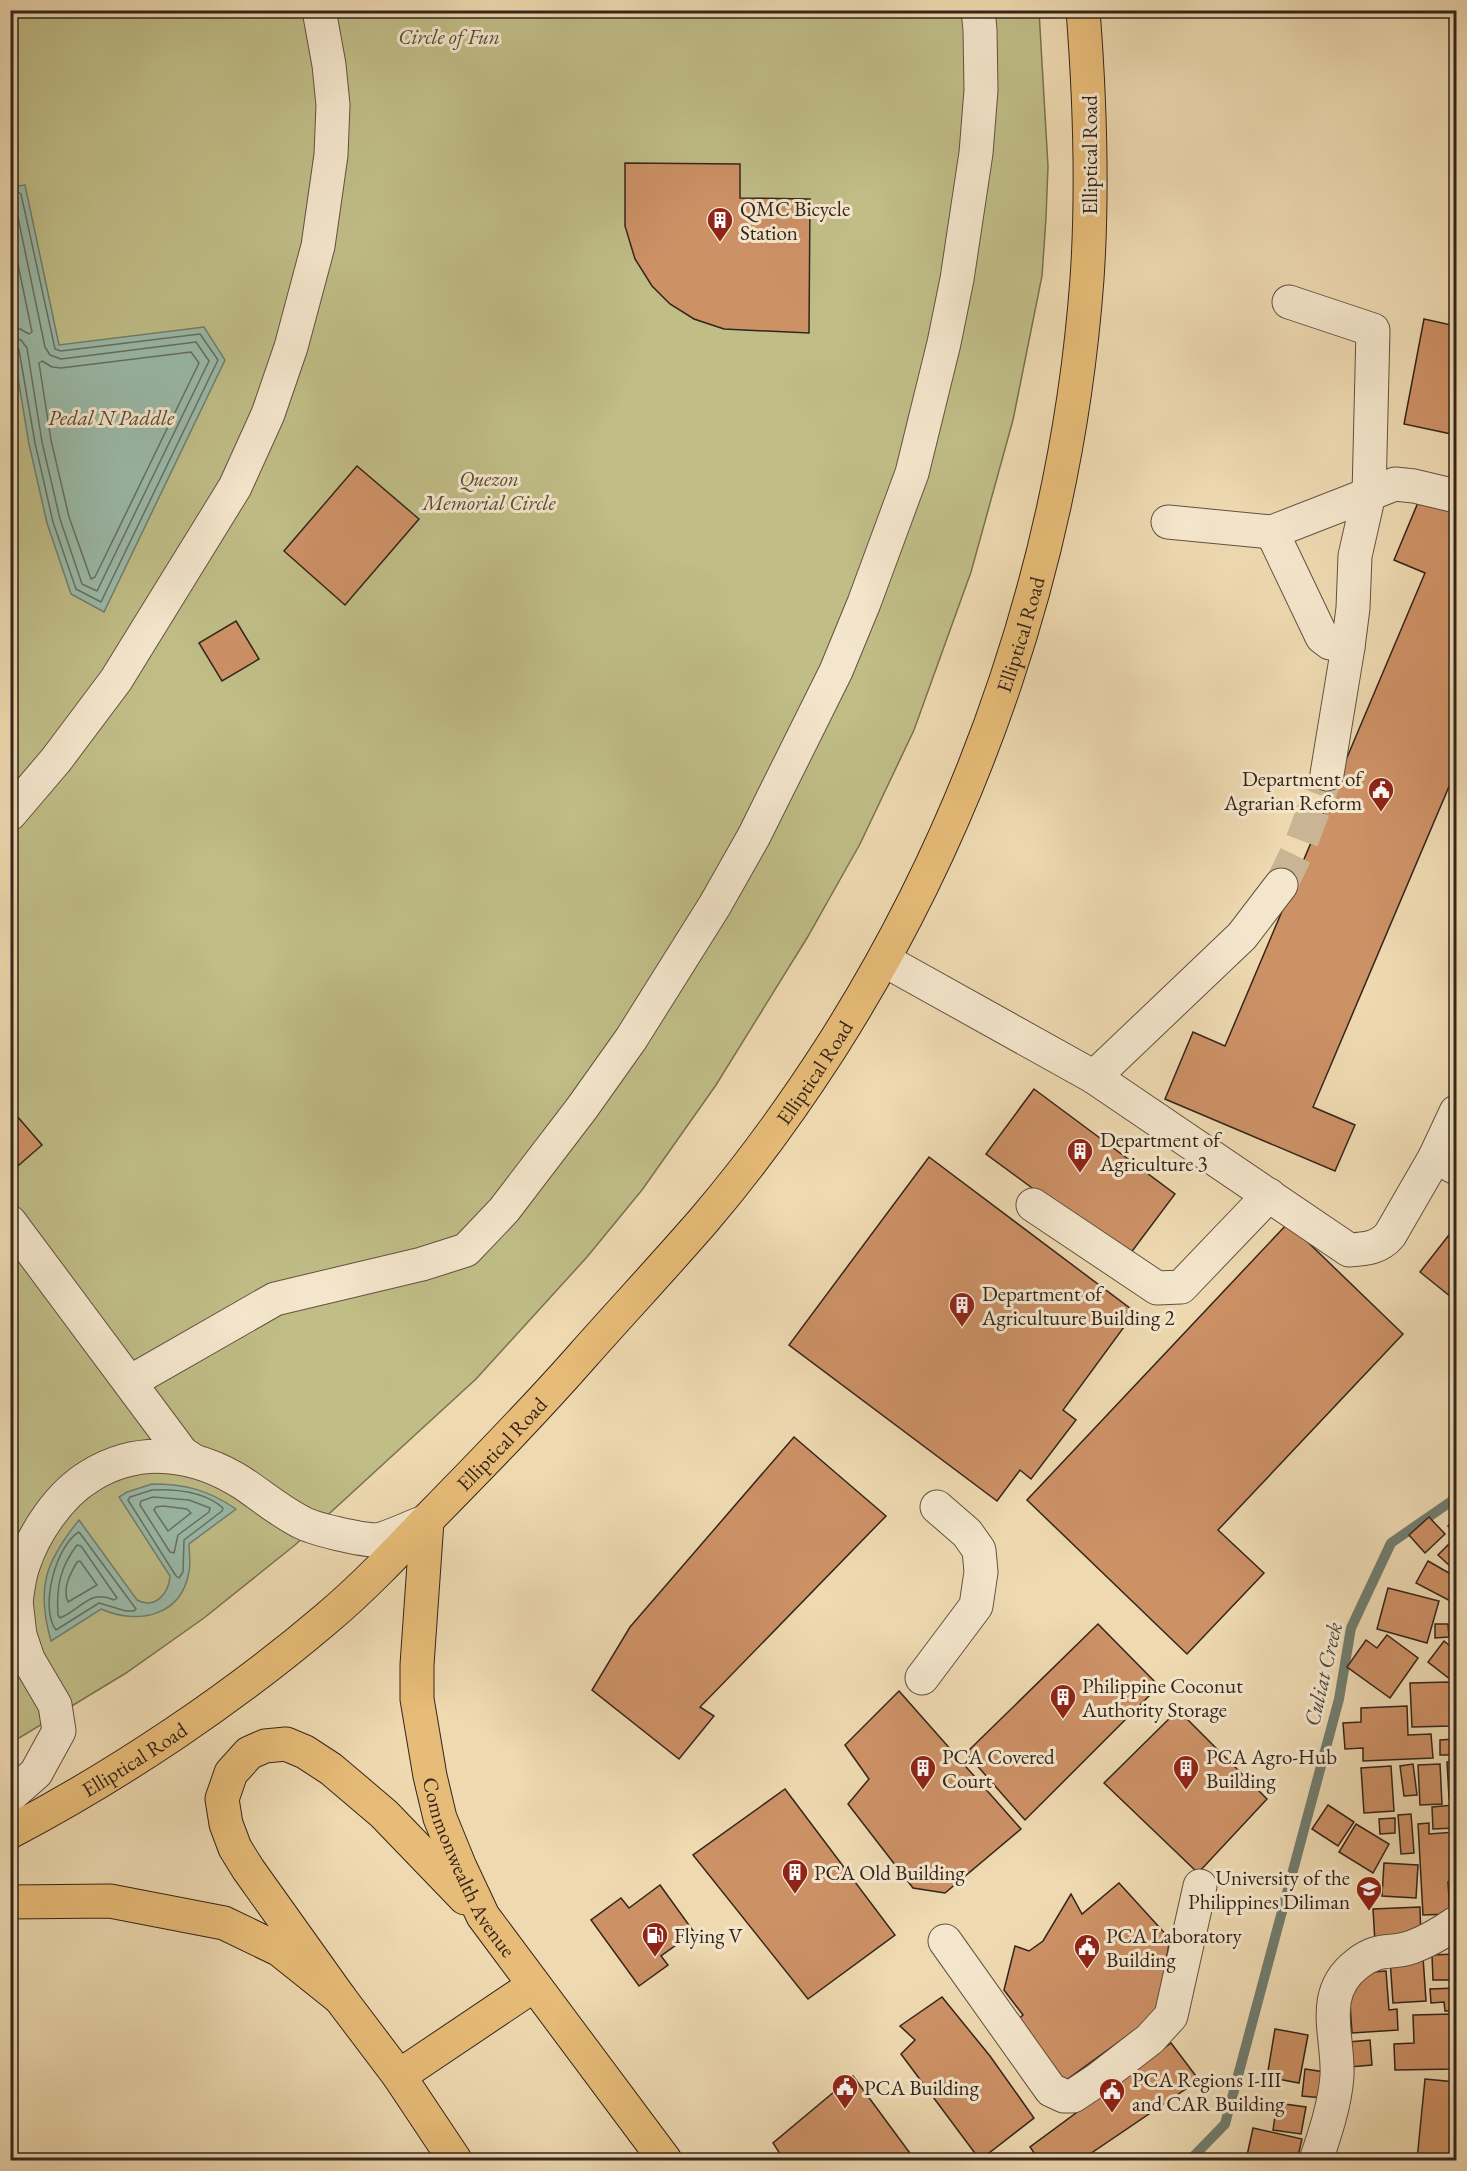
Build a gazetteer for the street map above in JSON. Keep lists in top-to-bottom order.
{
  "streets": {
    "main road": ["Elliptical Road", "Commonwealth Avenue"]
  },
  "crossings": [
    ["Elliptical Road", "Commonwealth Avenue"]
  ],
  "water": ["Culiat Creek"],
  "parks": ["Circle of Fun", "Pedal N Paddle", "Quezon Memorial Circle"],
  "places": {
    "building": [
      "QMC Bicycle Station",
      "Department of Agriculture 3",
      "Department of Agricultuure Building 2",
      "Philippine Coconut Authority Storage",
      "PCA Covered Court",
      "PCA Agro-Hub Building",
      "PCA Old Building"
    ],
    "public building": [
      "Department of Agrarian Reform",
      "PCA Laboratory Building",
      "PCA Building",
      "PCA Regions I-III and CAR Building"
    ],
    "school or university": ["University of the Philippines Diliman"],
    "fuel station": ["Flying V"]
  }
}
